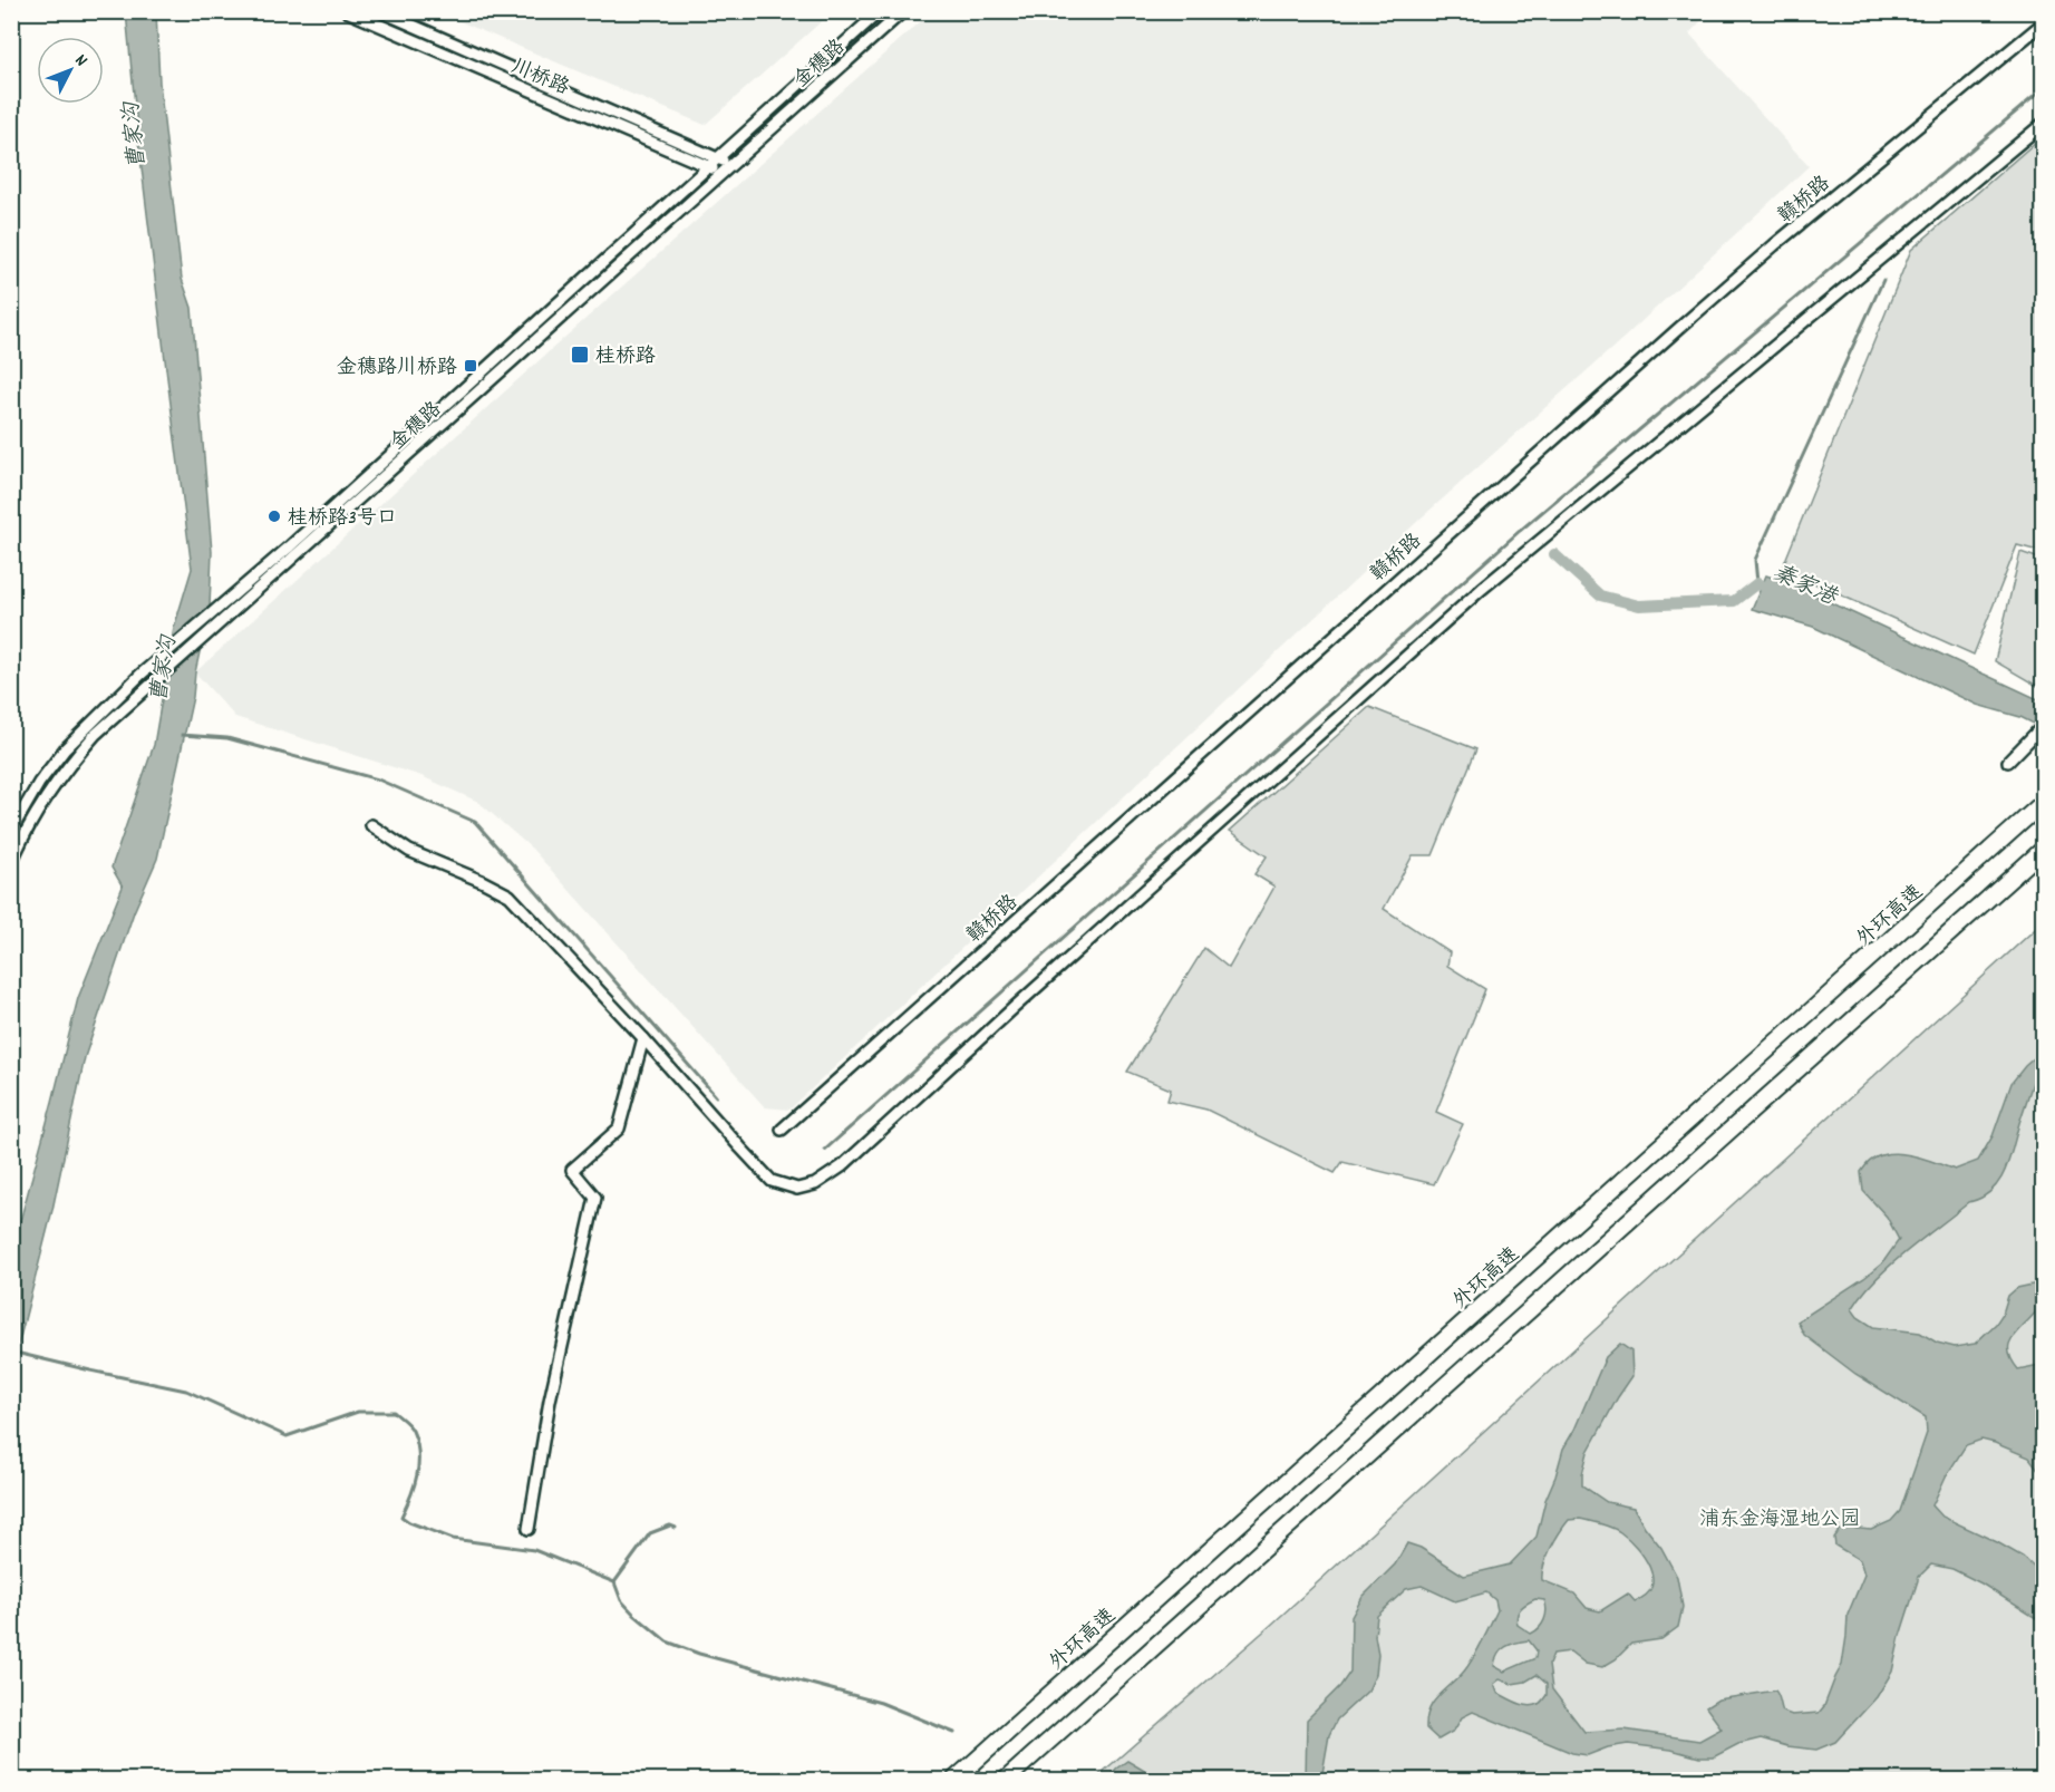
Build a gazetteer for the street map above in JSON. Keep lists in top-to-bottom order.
{
  "streets": {
    "highway": ["外环高速"],
    "street": ["金穗路", "川桥路", "赣桥路"]
  },
  "crossings": [
    ["金穗路", "川桥路"]
  ],
  "water": ["曹家沟", "秦家港"],
  "parks": ["浦东金海湿地公园"],
  "places": {
    "transit": ["桂桥路", "金穗路川桥路"],
    "other": ["桂桥路3号口"]
  },
  "north": "top right"
}
